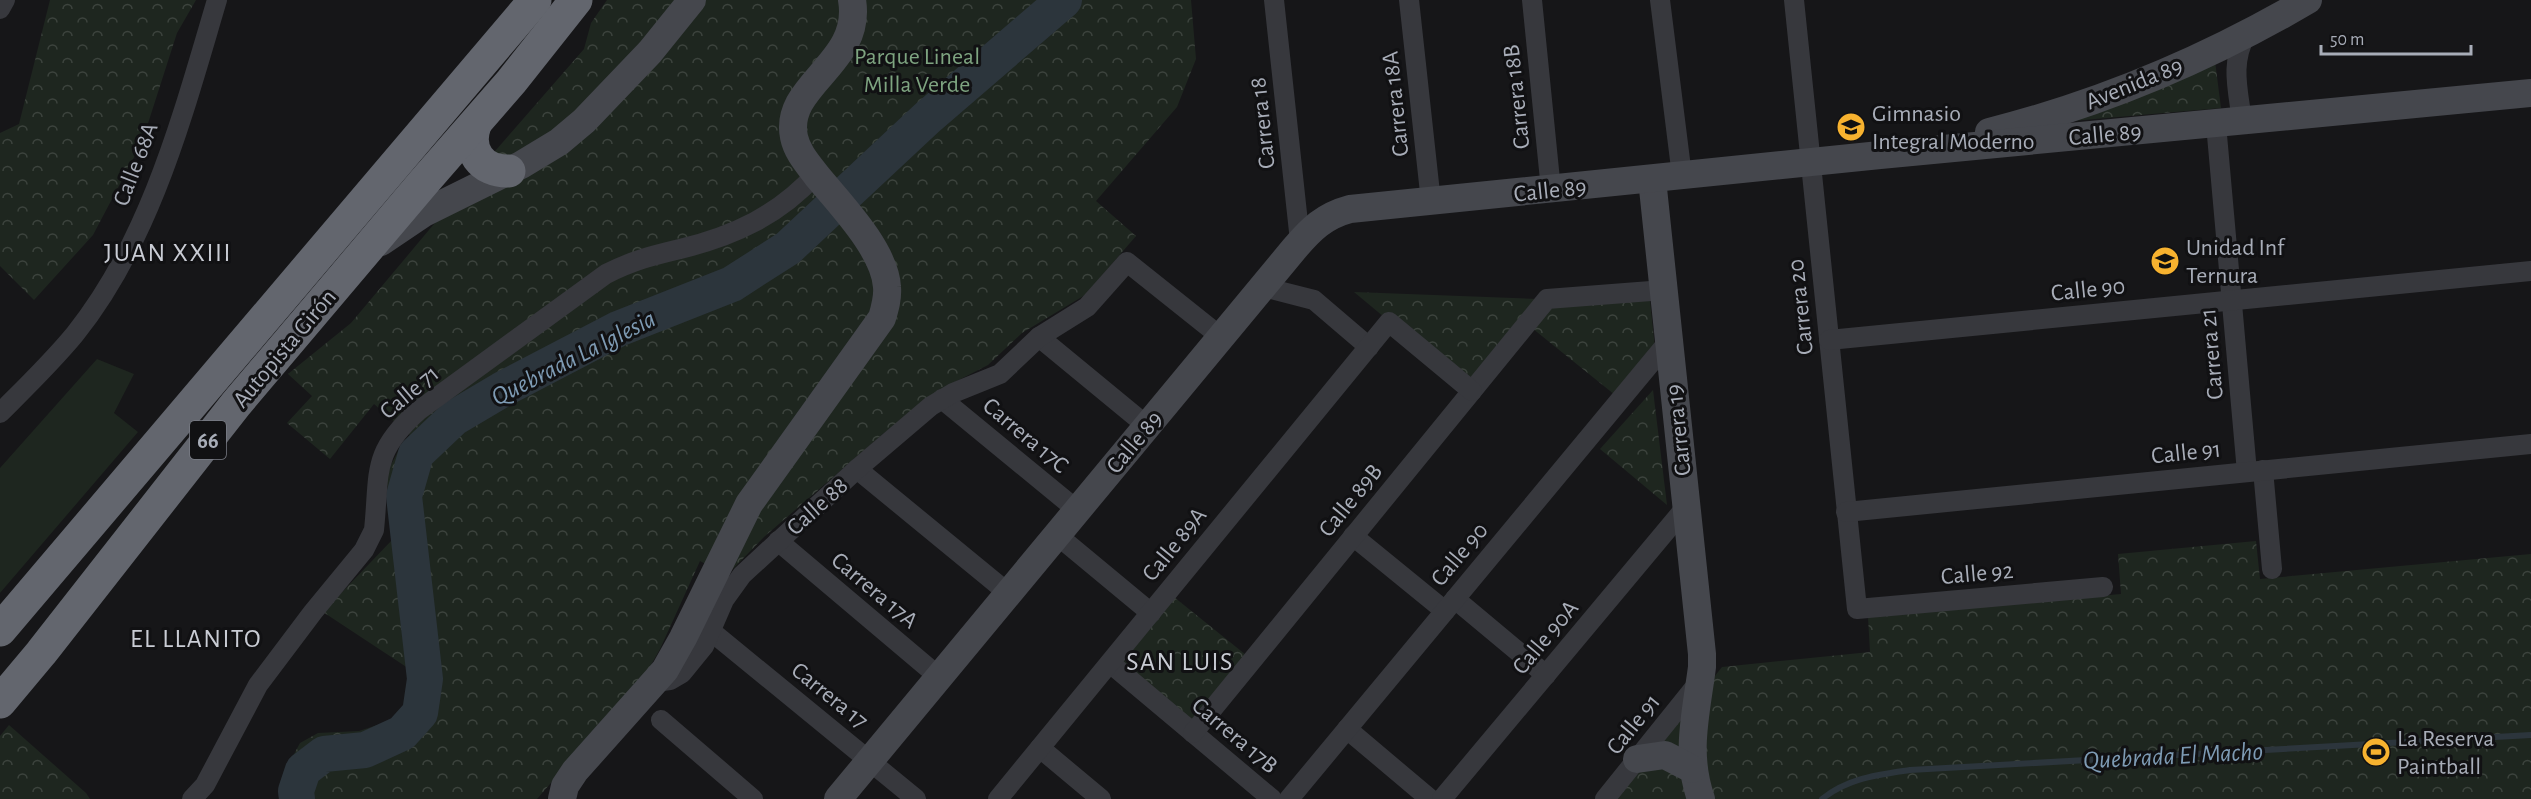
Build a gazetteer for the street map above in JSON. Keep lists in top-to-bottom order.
{
  "streets": {
    "highway": ["Autopista Girón", "66"],
    "street": [
      "Avenida 89",
      "Carrera 18B",
      "Carrera 18A",
      "Carrera 18",
      "Calle 89",
      "Calle 68A",
      "Calle 90",
      "Carrera 20",
      "Carrera 21",
      "Calle 71",
      "Carrera 19",
      "Carrera 17C",
      "Calle 91",
      "Calle 89B",
      "Calle 88",
      "Calle 89A",
      "Calle 92",
      "Carrera 17A",
      "Calle 90A",
      "Carrera 17",
      "Carrera 17B"
    ]
  },
  "crossings": [
    ["Avenida 89", "Calle 89"],
    ["Avenida 89", "Carrera 21"],
    ["Carrera 18B", "Calle 89"],
    ["Carrera 18A", "Calle 89"],
    ["Carrera 18", "Calle 89"],
    ["Calle 89", "Carrera 20"],
    ["Calle 89", "Carrera 21"],
    ["Calle 89", "Carrera 19"],
    ["Calle 89", "Carrera 17C"],
    ["Calle 89", "Calle 88"],
    ["Calle 89", "Carrera 17A"],
    ["Calle 89", "Carrera 17"],
    ["Calle 90", "Carrera 20"],
    ["Calle 90", "Carrera 21"],
    ["Calle 90", "Carrera 19"],
    ["Carrera 20", "Calle 91"],
    ["Carrera 20", "Calle 92"],
    ["Carrera 21", "Calle 91"],
    ["Carrera 19", "Calle 91"],
    ["Carrera 19", "Calle 89B"],
    ["Carrera 19", "Calle 90A"],
    ["Carrera 17C", "Calle 88"],
    ["Calle 89B", "Calle 89A"],
    ["Calle 89B", "Carrera 17B"],
    ["Calle 88", "Carrera 17A"],
    ["Calle 88", "Carrera 17"],
    ["Calle 89A", "Carrera 17B"]
  ],
  "districts": ["JUAN XXIII", "EL LLANITO", "SAN LUIS"],
  "water": ["Quebrada La Iglesia", "Quebrada El Macho"],
  "parks": ["Parque Lineal Milla Verde"],
  "places": {
    "school or university": ["Gimnasio Integral Moderno", "Unidad Inf Ternura"],
    "sports": ["La Reserva Paintball"]
  },
  "scale_bar": "50 m"
}
